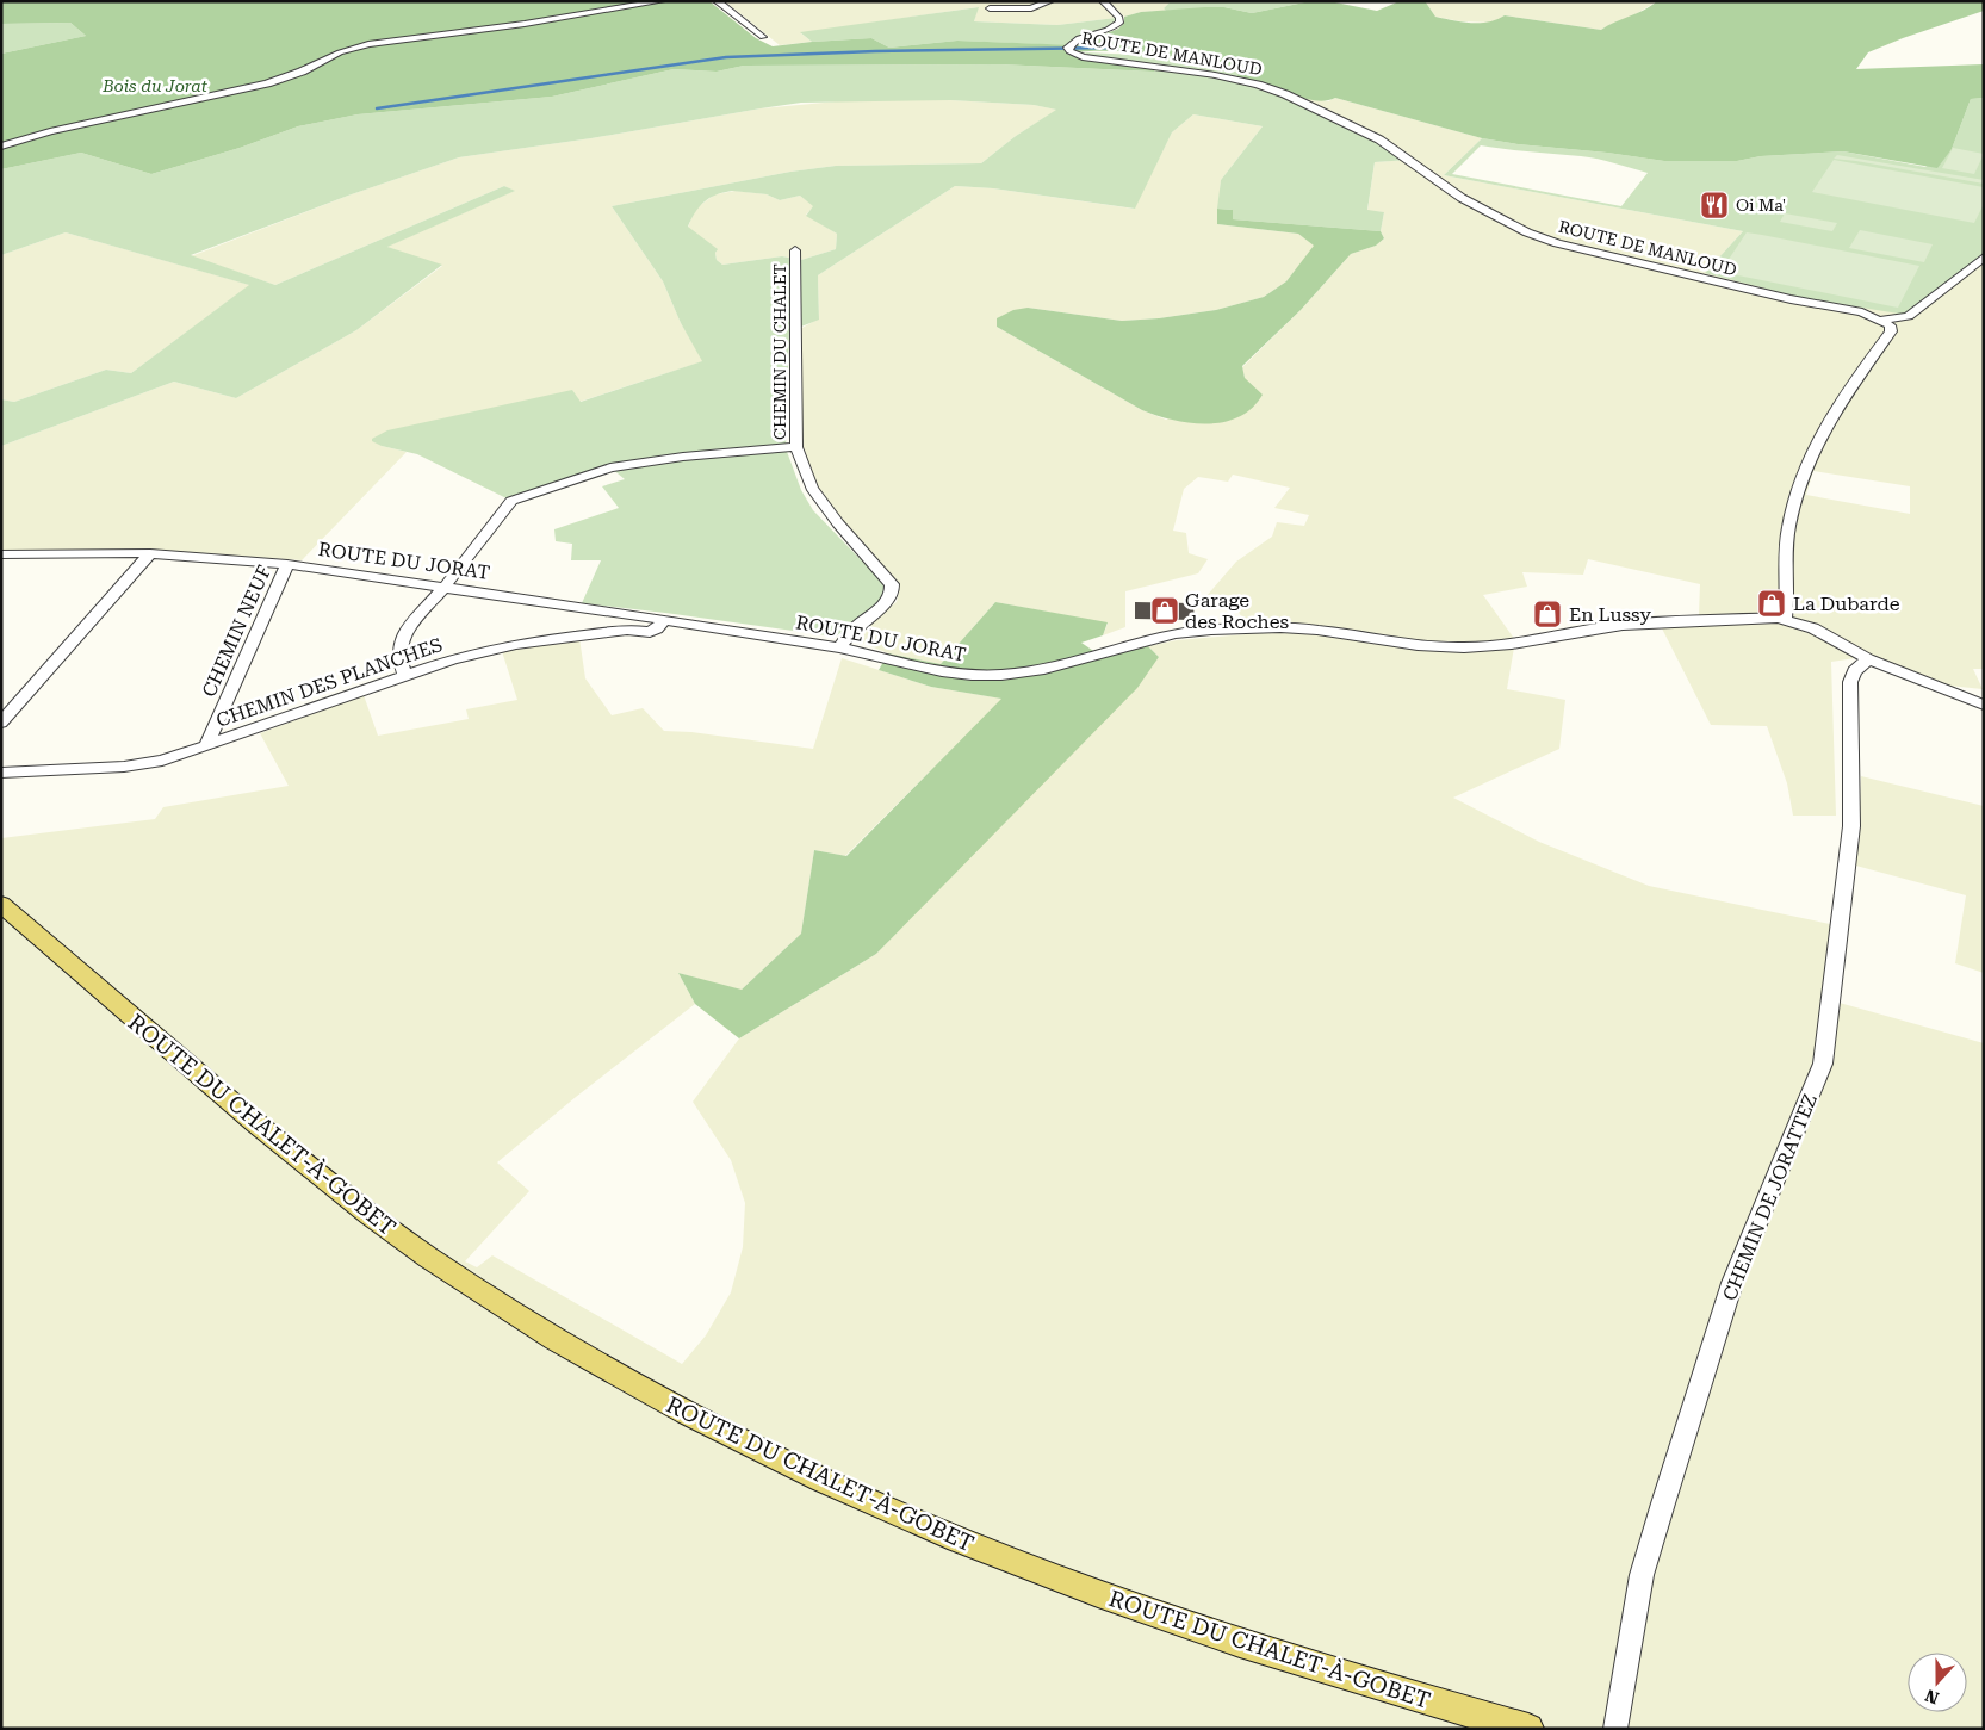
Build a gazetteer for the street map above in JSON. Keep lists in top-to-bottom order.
{
  "streets": {
    "main road": ["ROUTE DU CHALET-À-GOBET"],
    "street": [
      "ROUTE DE MANLOUD",
      "CHEMIN DU CHALET",
      "ROUTE DU JORAT",
      "CHEMIN NEUF",
      "CHEMIN DES PLANCHES",
      "CHEMIN DE JORATTEZ"
    ]
  },
  "crossings": [
    ["CHEMIN DU CHALET", "ROUTE DU JORAT"],
    ["ROUTE DU JORAT", "CHEMIN NEUF"],
    ["ROUTE DU JORAT", "CHEMIN DES PLANCHES"],
    ["ROUTE DU JORAT", "CHEMIN DE JORATTEZ"],
    ["CHEMIN NEUF", "CHEMIN DES PLANCHES"]
  ],
  "parks": ["Bois du Jorat"],
  "places": {
    "restaurant": ["Oi Ma'"],
    "shop": ["La Dubarde", "Garage des Roches", "En Lussy"]
  },
  "north": "bottom"
}
